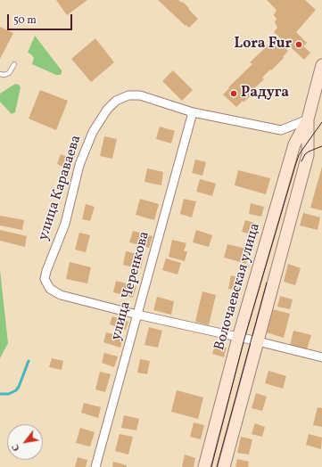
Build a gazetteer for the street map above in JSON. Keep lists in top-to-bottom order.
{
  "streets": {
    "main road": ["Волочаевская улица"],
    "street": ["улица Караваева", "улица Черенкова"]
  },
  "crossings": [
    ["улица Караваева", "улица Черенкова"]
  ],
  "places": ["Lora Fur", "Радуга"],
  "scale_bar": "50 m",
  "north": "bottom left"
}
